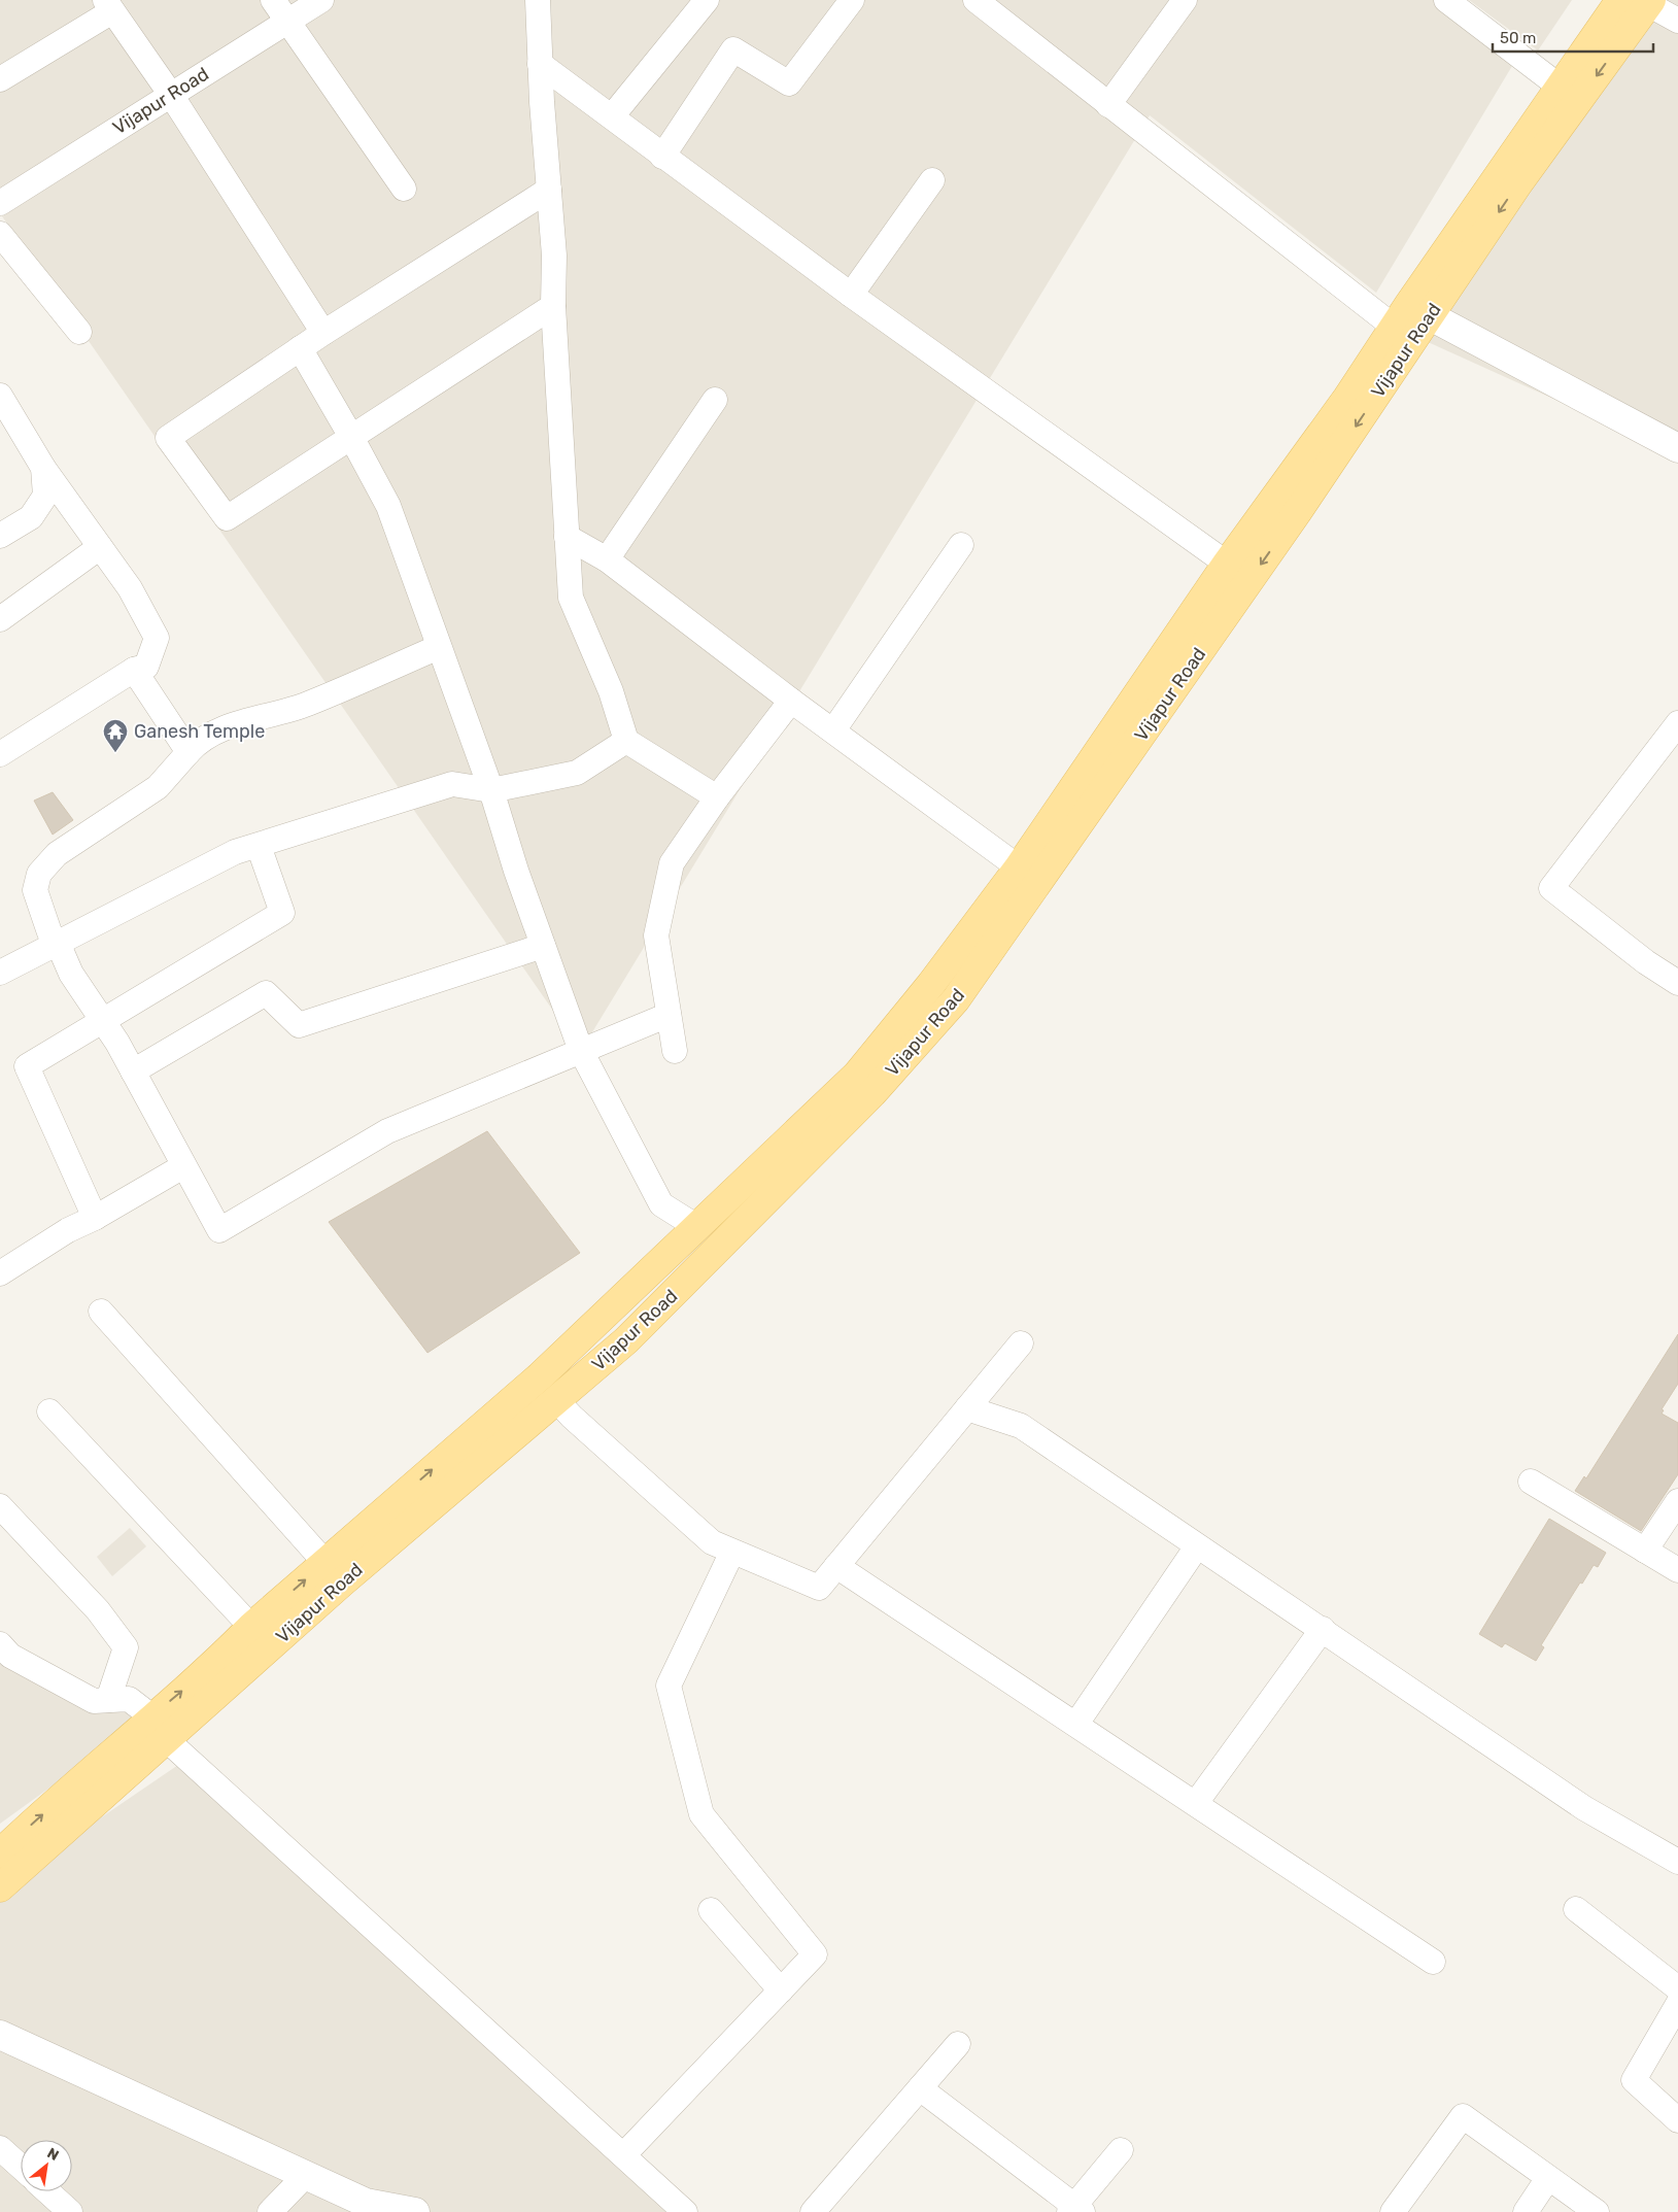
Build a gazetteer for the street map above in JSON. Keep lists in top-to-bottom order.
{
  "streets": {
    "main road": ["Vijapur Road"]
  },
  "places": {
    "temple": ["Ganesh Temple"]
  },
  "scale_bar": "50 m",
  "north": "top right"
}
